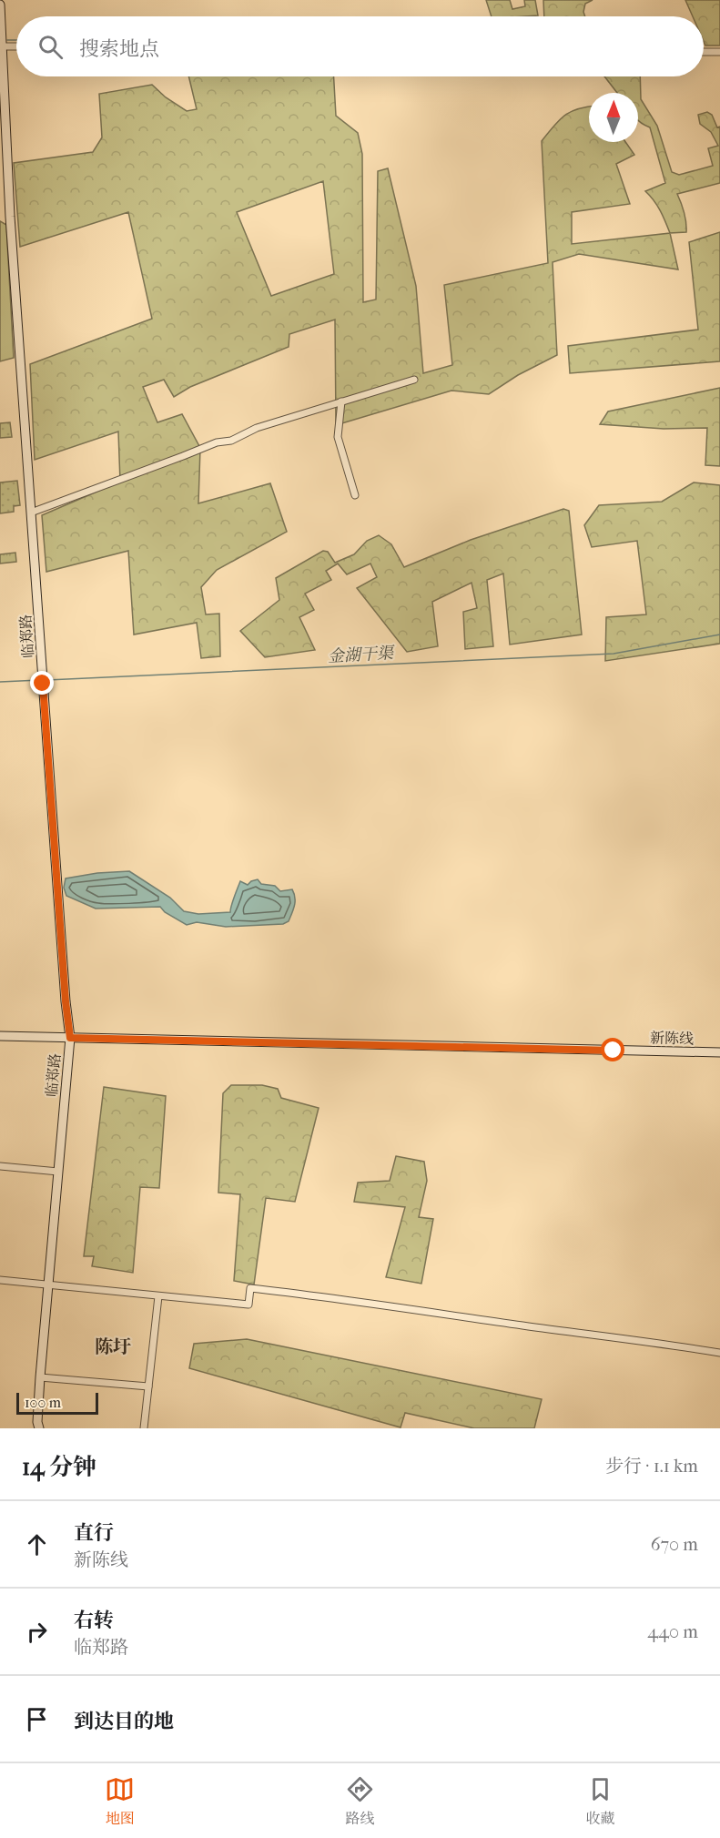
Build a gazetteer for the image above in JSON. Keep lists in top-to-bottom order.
{
  "streets": {
    "main road": ["临郑路", "新陈线"]
  },
  "crossings": [
    ["临郑路", "新陈线"]
  ],
  "districts": ["陈圩"],
  "water": ["金湖干渠"],
  "scale_bar": "100 m",
  "north": "top",
  "page": {
    "search": "搜索地点",
    "scale": "100 m",
    "heading": ["14 分钟", "步行 · 1.1 km"],
    "list": [
      ["直行", "新陈线", "670 m"],
      ["右转", "临郑路", "440 m"],
      "到达目的地"
    ],
    "nav": ["地图", "路线", "收藏"]
  }
}
